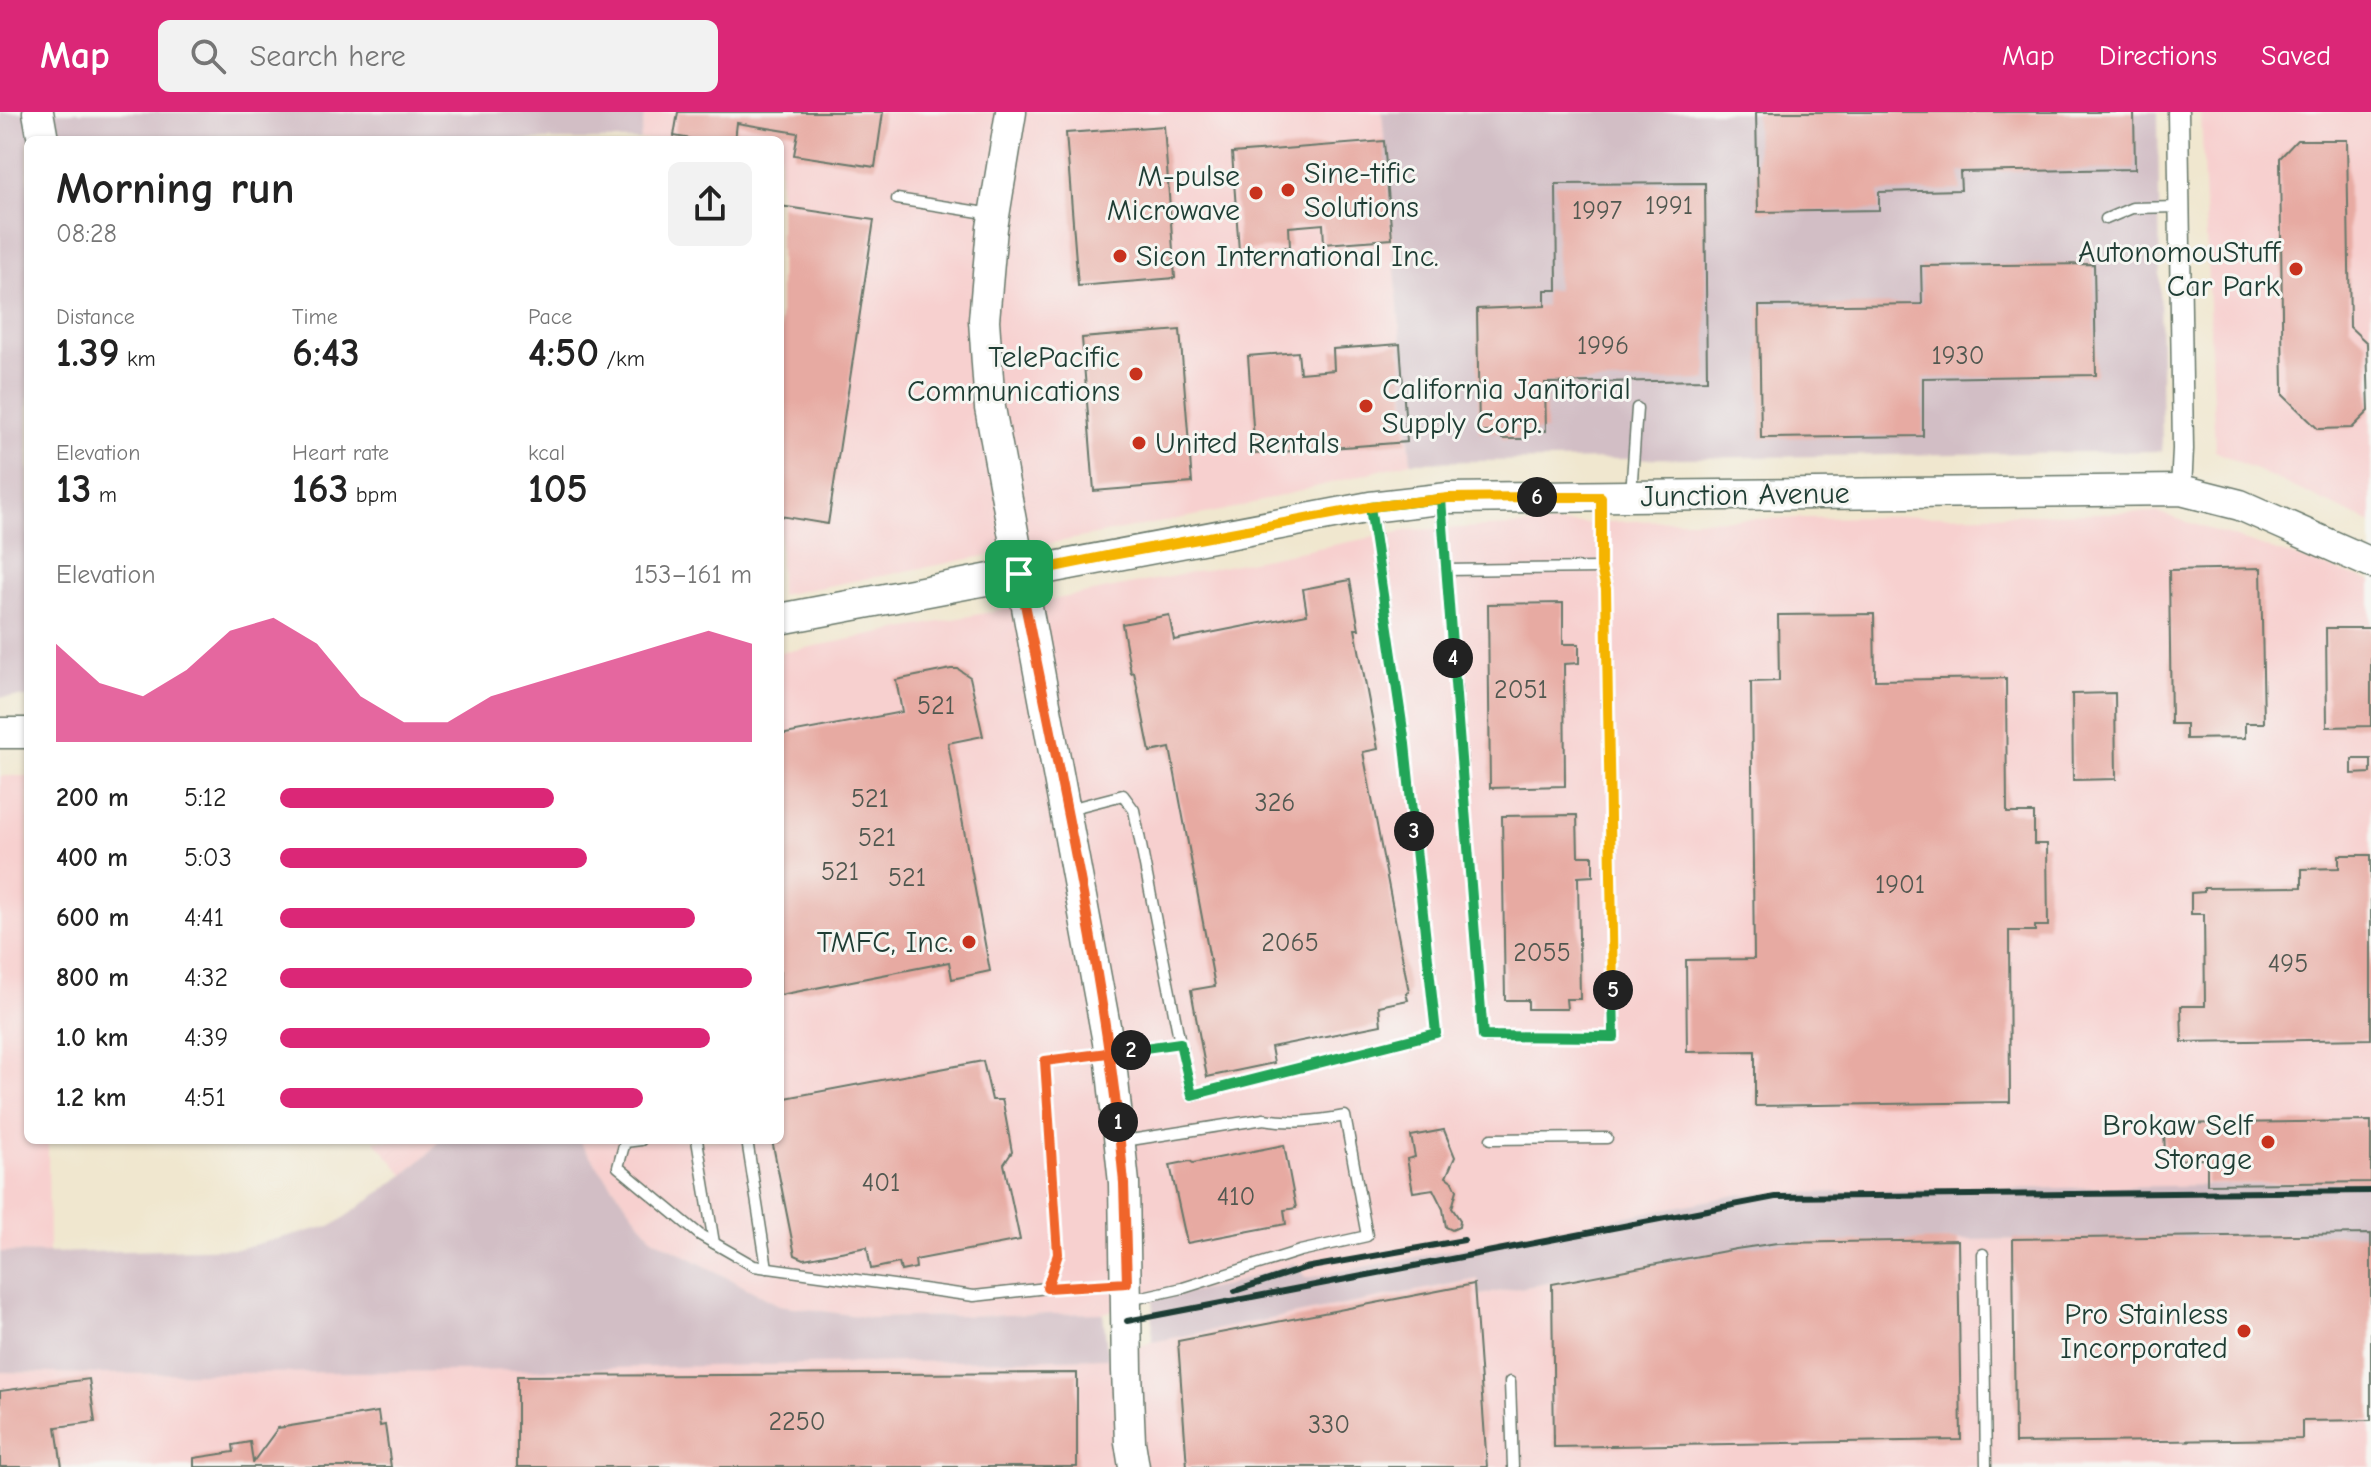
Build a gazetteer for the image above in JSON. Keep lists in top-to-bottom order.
{
  "streets": {
    "street": ["Junction Avenue"]
  },
  "places": [
    "Sine-tific Solutions",
    "M-pulse Microwave",
    "Sicon International Inc.",
    "AutonomouStuff Car Park",
    "TelePacific Communications",
    "California Janitorial Supply Corp.",
    "United Rentals",
    "TMFC, Inc.",
    "Brokaw Self Storage",
    "Pro Stainless Incorporated"
  ],
  "house_numbers": [
    "1991",
    "1997",
    "1996",
    "1930",
    "2051",
    "521",
    "521",
    "326",
    "521",
    "521",
    "521",
    "1901",
    "2065",
    "2055",
    "495",
    "401",
    "410",
    "2250",
    "330"
  ],
  "page": {
    "header": "Map",
    "search": "Search here",
    "nav": ["Map", "Directions", "Saved"],
    "heading": ["Morning run", "08:28"],
    "stats": [
      ["Distance", "1.39 km"],
      ["Time", "6:43"],
      ["Pace", "4:50 /km"],
      ["Elevation", "13 m"],
      ["Heart rate", "163 bpm"],
      ["kcal", "105"]
    ],
    "pins": [
      "6",
      "4",
      "3",
      "5",
      "2",
      "1"
    ],
    "chart": ["Elevation", "153–161 m"],
    "list": [
      {
        "name": "200 m",
        "note": "5:12"
      },
      {
        "name": "400 m",
        "note": "5:03"
      },
      {
        "name": "600 m",
        "note": "4:41"
      },
      {
        "name": "800 m",
        "note": "4:32"
      },
      {
        "name": "1.0 km",
        "note": "4:39"
      },
      {
        "name": "1.2 km",
        "note": "4:51"
      }
    ]
  }
}
